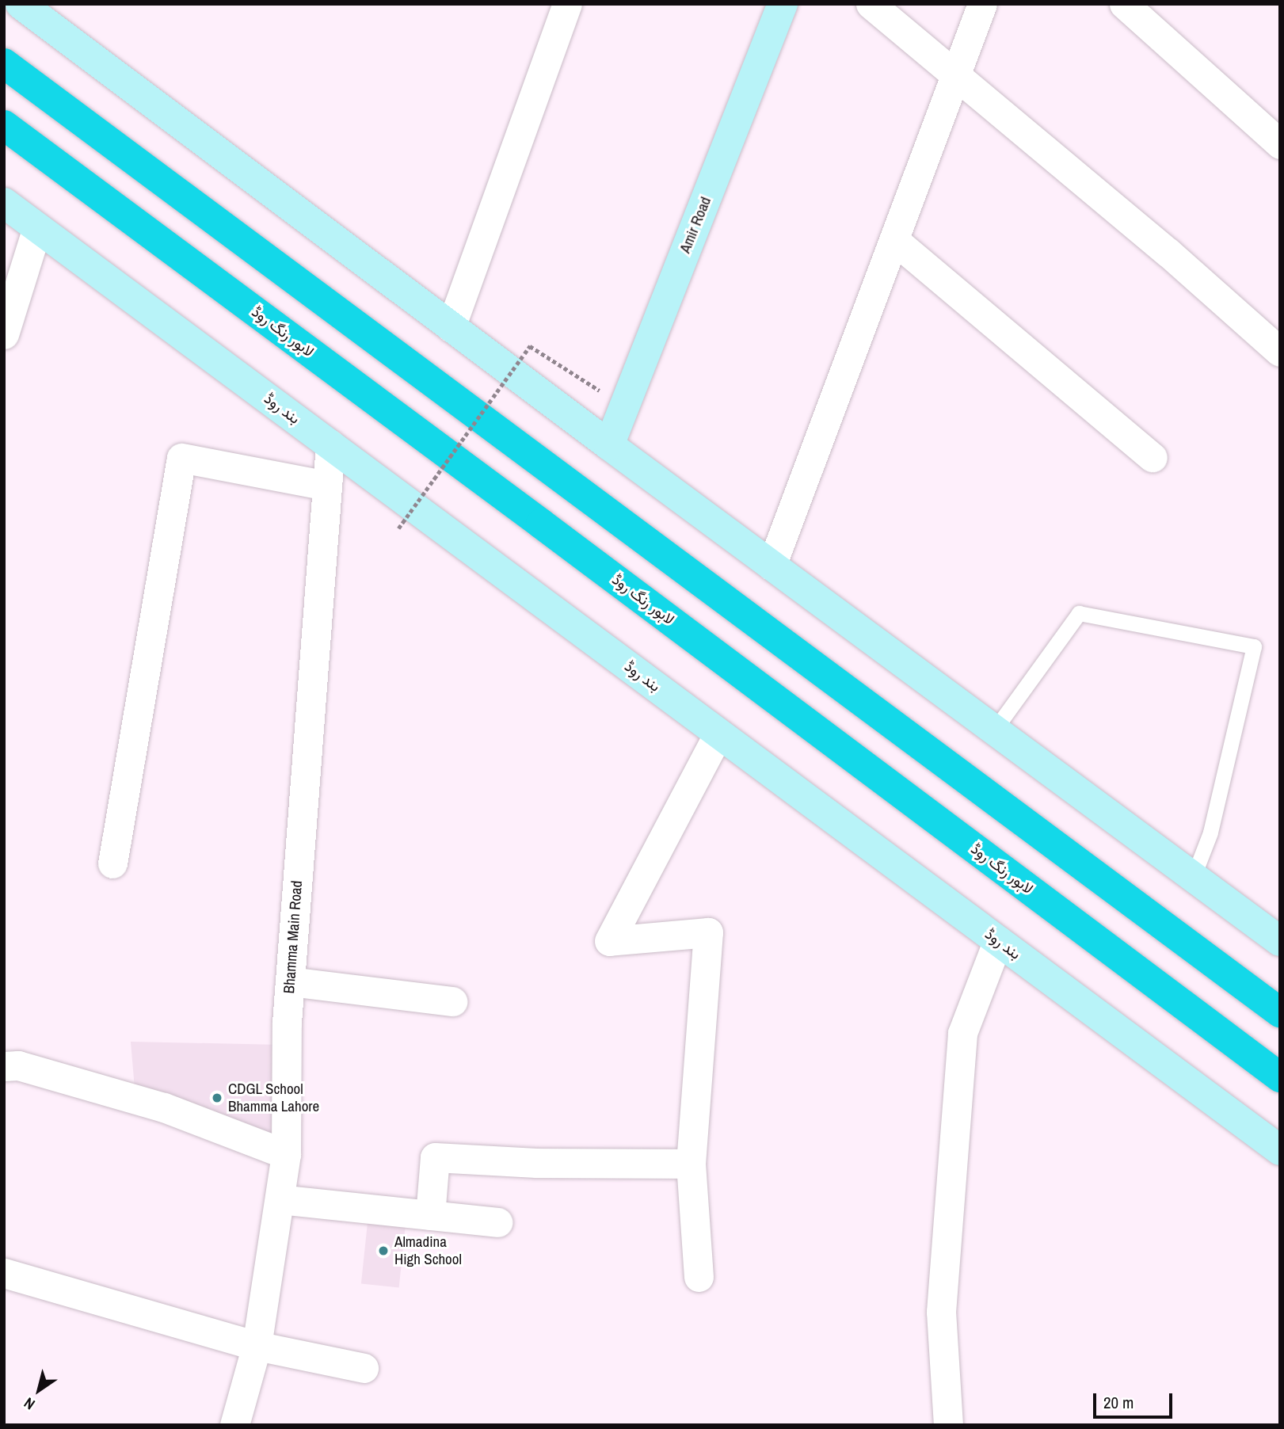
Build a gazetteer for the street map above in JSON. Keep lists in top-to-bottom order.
{
  "streets": {
    "highway": ["لاہور رنگ روڈ"],
    "main road": ["Amir Road", "بند روڈ"],
    "street": ["Bhamma Main Road"]
  },
  "crossings": [
    ["بند روڈ", "Bhamma Main Road"]
  ],
  "places": ["CDGL School Bhamma Lahore", "Almadina High School"],
  "scale_bar": "20 m",
  "north": "bottom left"
}
